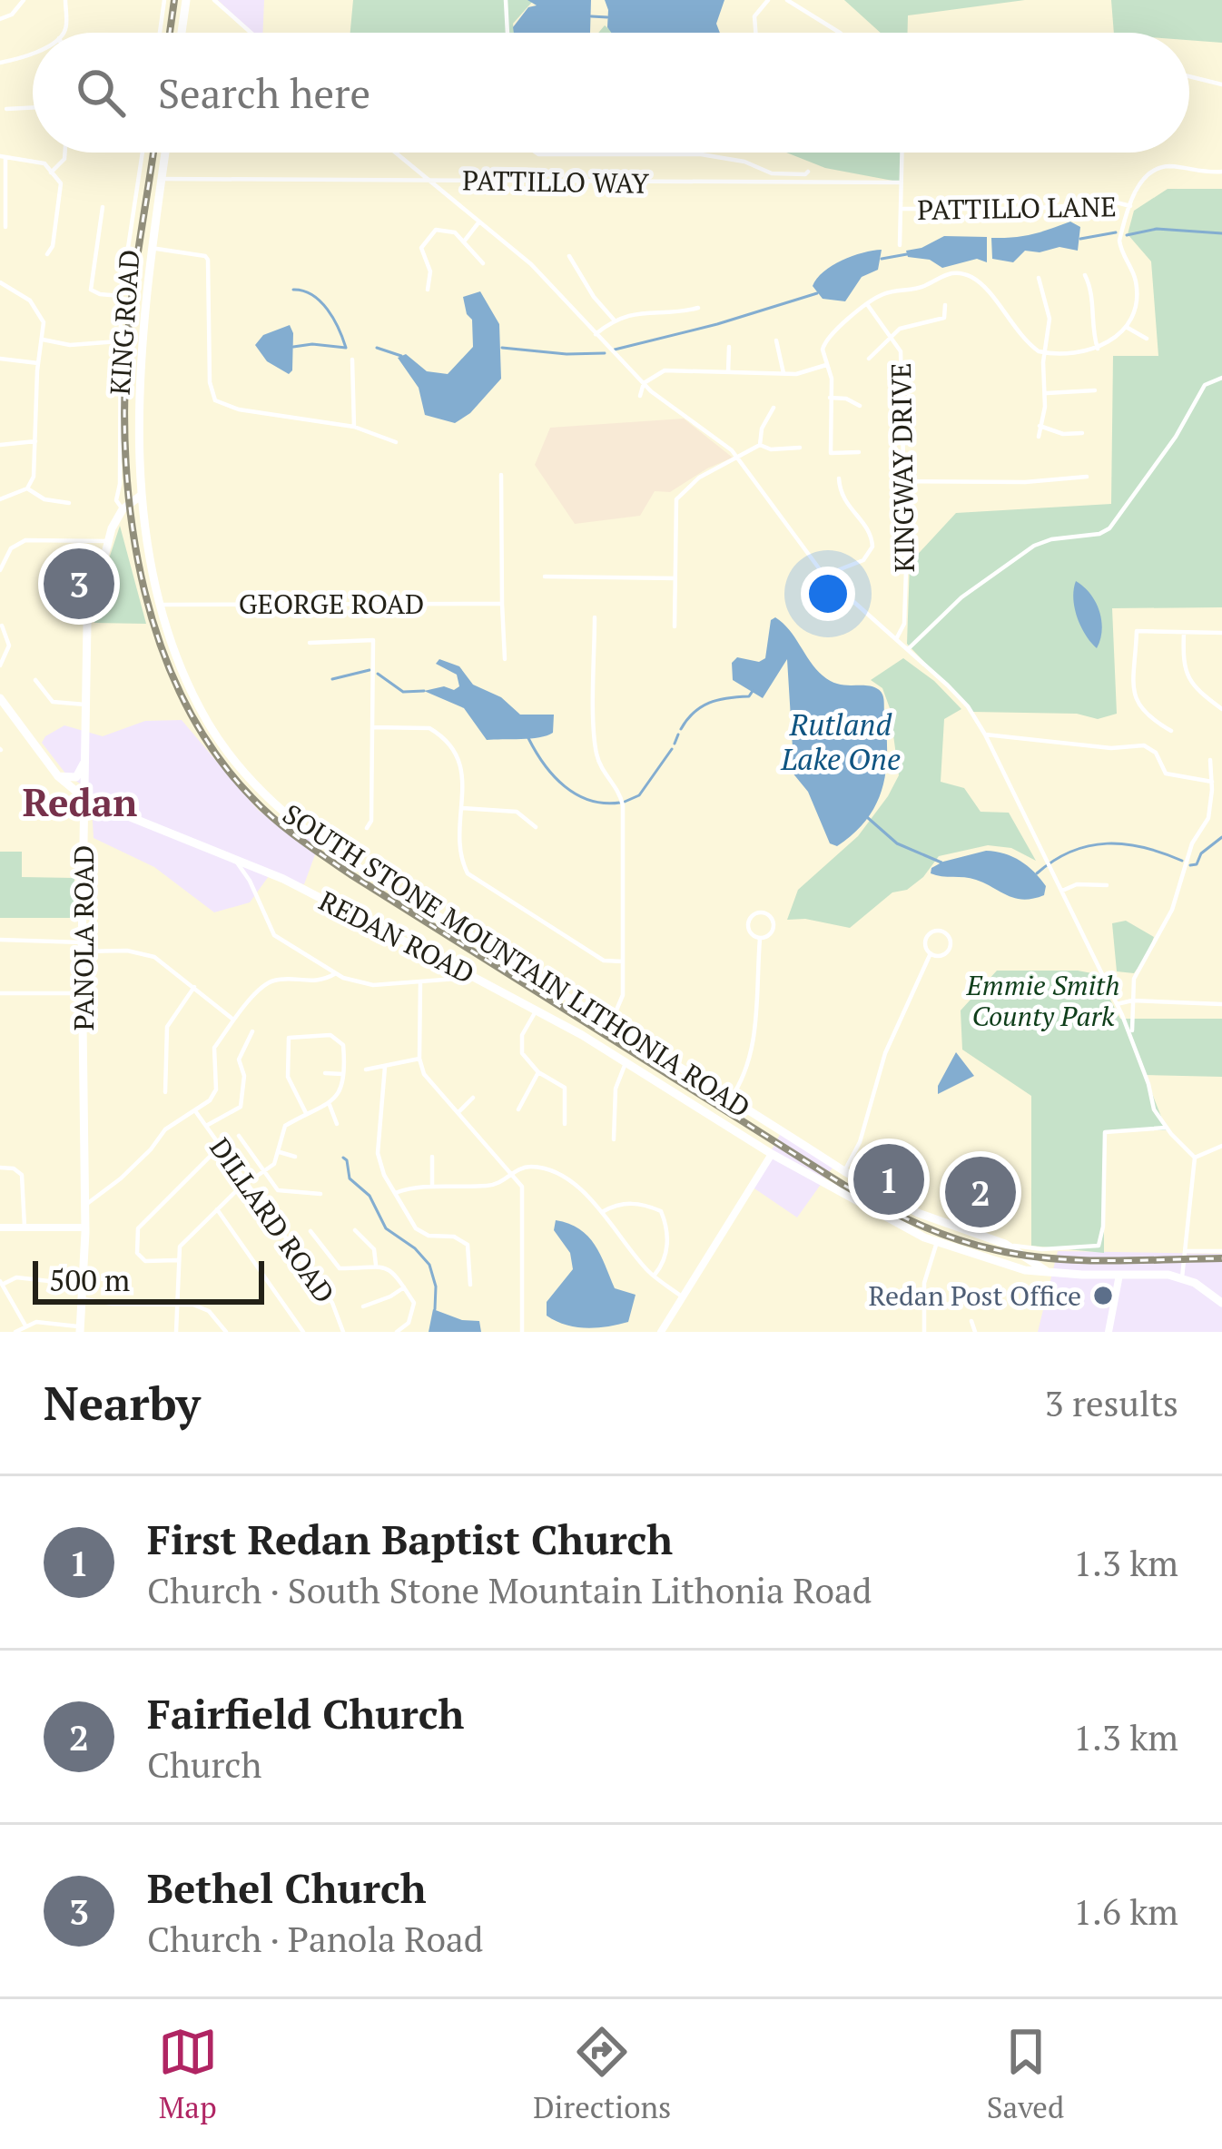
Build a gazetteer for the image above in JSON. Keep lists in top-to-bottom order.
{
  "streets": {
    "main road": ["REDAN ROAD", "PANOLA ROAD", "SOUTH STONE MOUNTAIN LITHONIA ROAD"],
    "street": [
      "PATTILLO WAY",
      "PATTILLO LANE",
      "KING ROAD",
      "KINGWAY DRIVE",
      "GEORGE ROAD",
      "DILLARD ROAD"
    ]
  },
  "crossings": [
    ["PATTILLO WAY", "SOUTH STONE MOUNTAIN LITHONIA ROAD"],
    ["KING ROAD", "PANOLA ROAD"],
    ["KING ROAD", "SOUTH STONE MOUNTAIN LITHONIA ROAD"],
    ["GEORGE ROAD", "SOUTH STONE MOUNTAIN LITHONIA ROAD"],
    ["REDAN ROAD", "PANOLA ROAD"],
    ["REDAN ROAD", "SOUTH STONE MOUNTAIN LITHONIA ROAD"],
    ["PANOLA ROAD", "SOUTH STONE MOUNTAIN LITHONIA ROAD"]
  ],
  "districts": ["Redan"],
  "water": ["Rutland Lake One"],
  "parks": ["Emmie Smith County Park"],
  "places": ["Redan Post Office"],
  "scale_bar": "500 m",
  "page": {
    "search": "Search here",
    "pins": ["3", "1", "2"],
    "scale": "500 m",
    "heading": ["Nearby", "3 results"],
    "list": [
      {
        "mark": "1",
        "name": "First Redan Baptist Church",
        "note": "Church · South Stone Mountain Lithonia Road",
        "value": "1.3 km"
      },
      {
        "mark": "2",
        "name": "Fairfield Church",
        "note": "Church",
        "value": "1.3 km"
      },
      {
        "mark": "3",
        "name": "Bethel Church",
        "note": "Church · Panola Road",
        "value": "1.6 km"
      }
    ],
    "nav": ["Map", "Directions", "Saved"]
  }
}
